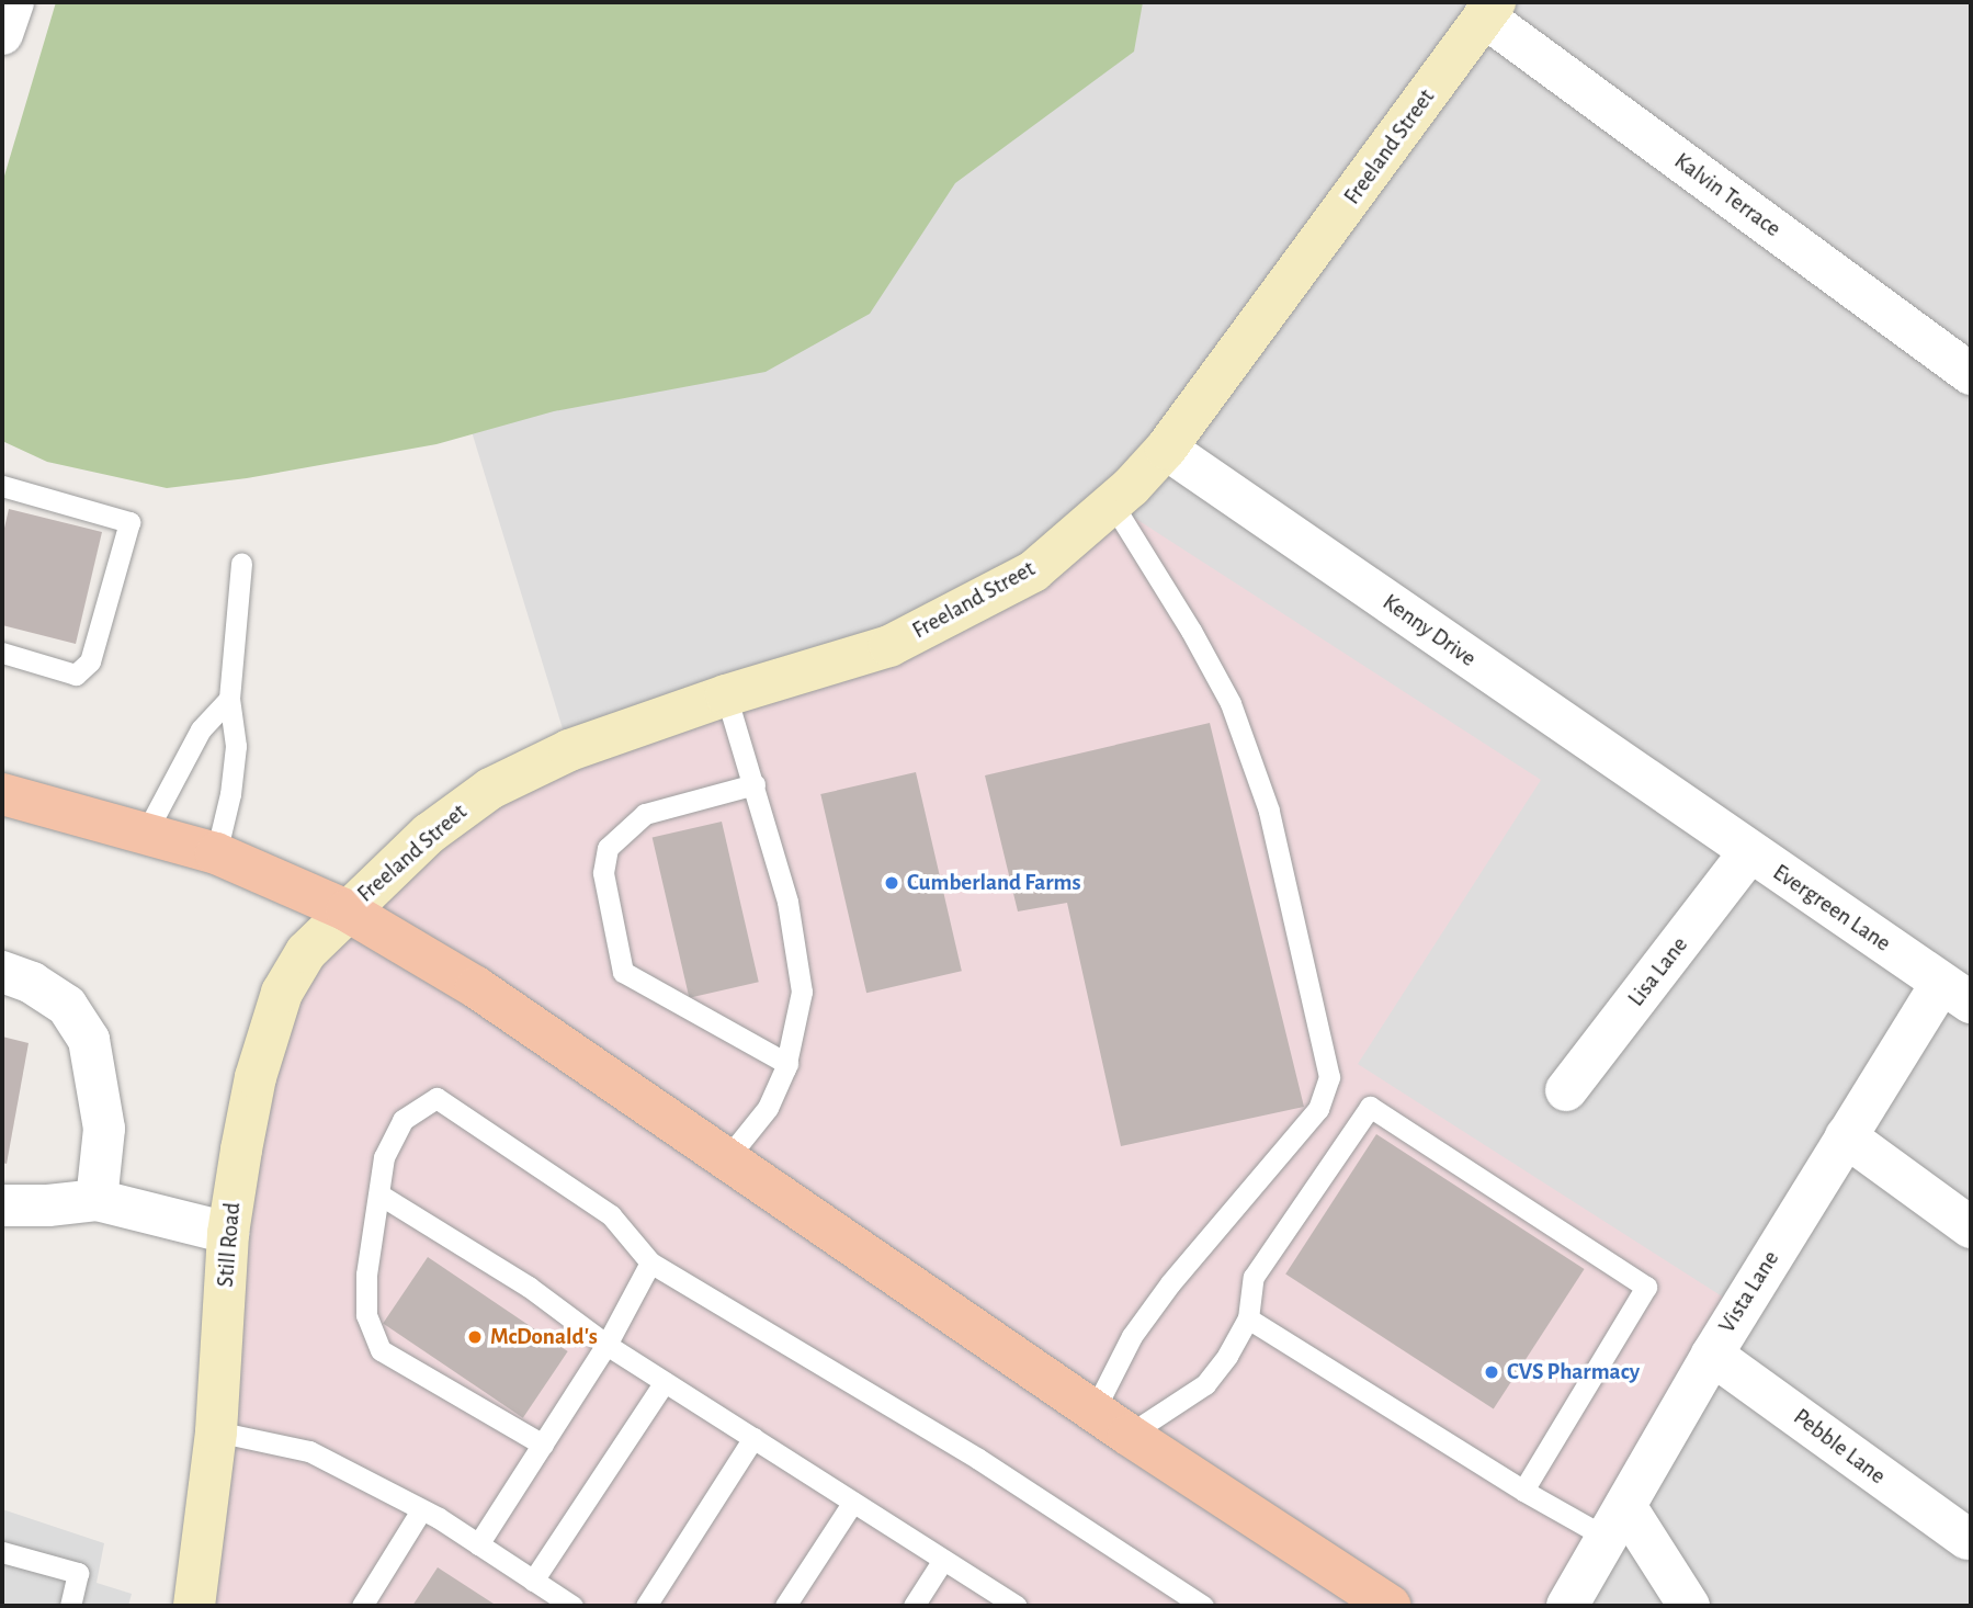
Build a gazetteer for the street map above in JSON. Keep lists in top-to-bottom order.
{
  "streets": {
    "main road": ["Freeland Street", "Still Road"],
    "street": [
      "Kalvin Terrace",
      "Kenny Drive",
      "Evergreen Lane",
      "Lisa Lane",
      "Vista Lane",
      "Pebble Lane"
    ]
  },
  "crossings": [
    ["Freeland Street", "Kalvin Terrace"],
    ["Freeland Street", "Kenny Drive"],
    ["Freeland Street", "Still Road"],
    ["Kenny Drive", "Evergreen Lane"],
    ["Evergreen Lane", "Lisa Lane"],
    ["Evergreen Lane", "Vista Lane"],
    ["Vista Lane", "Pebble Lane"]
  ],
  "places": ["Cumberland Farms", "McDonald's", "CVS Pharmacy"]
}
